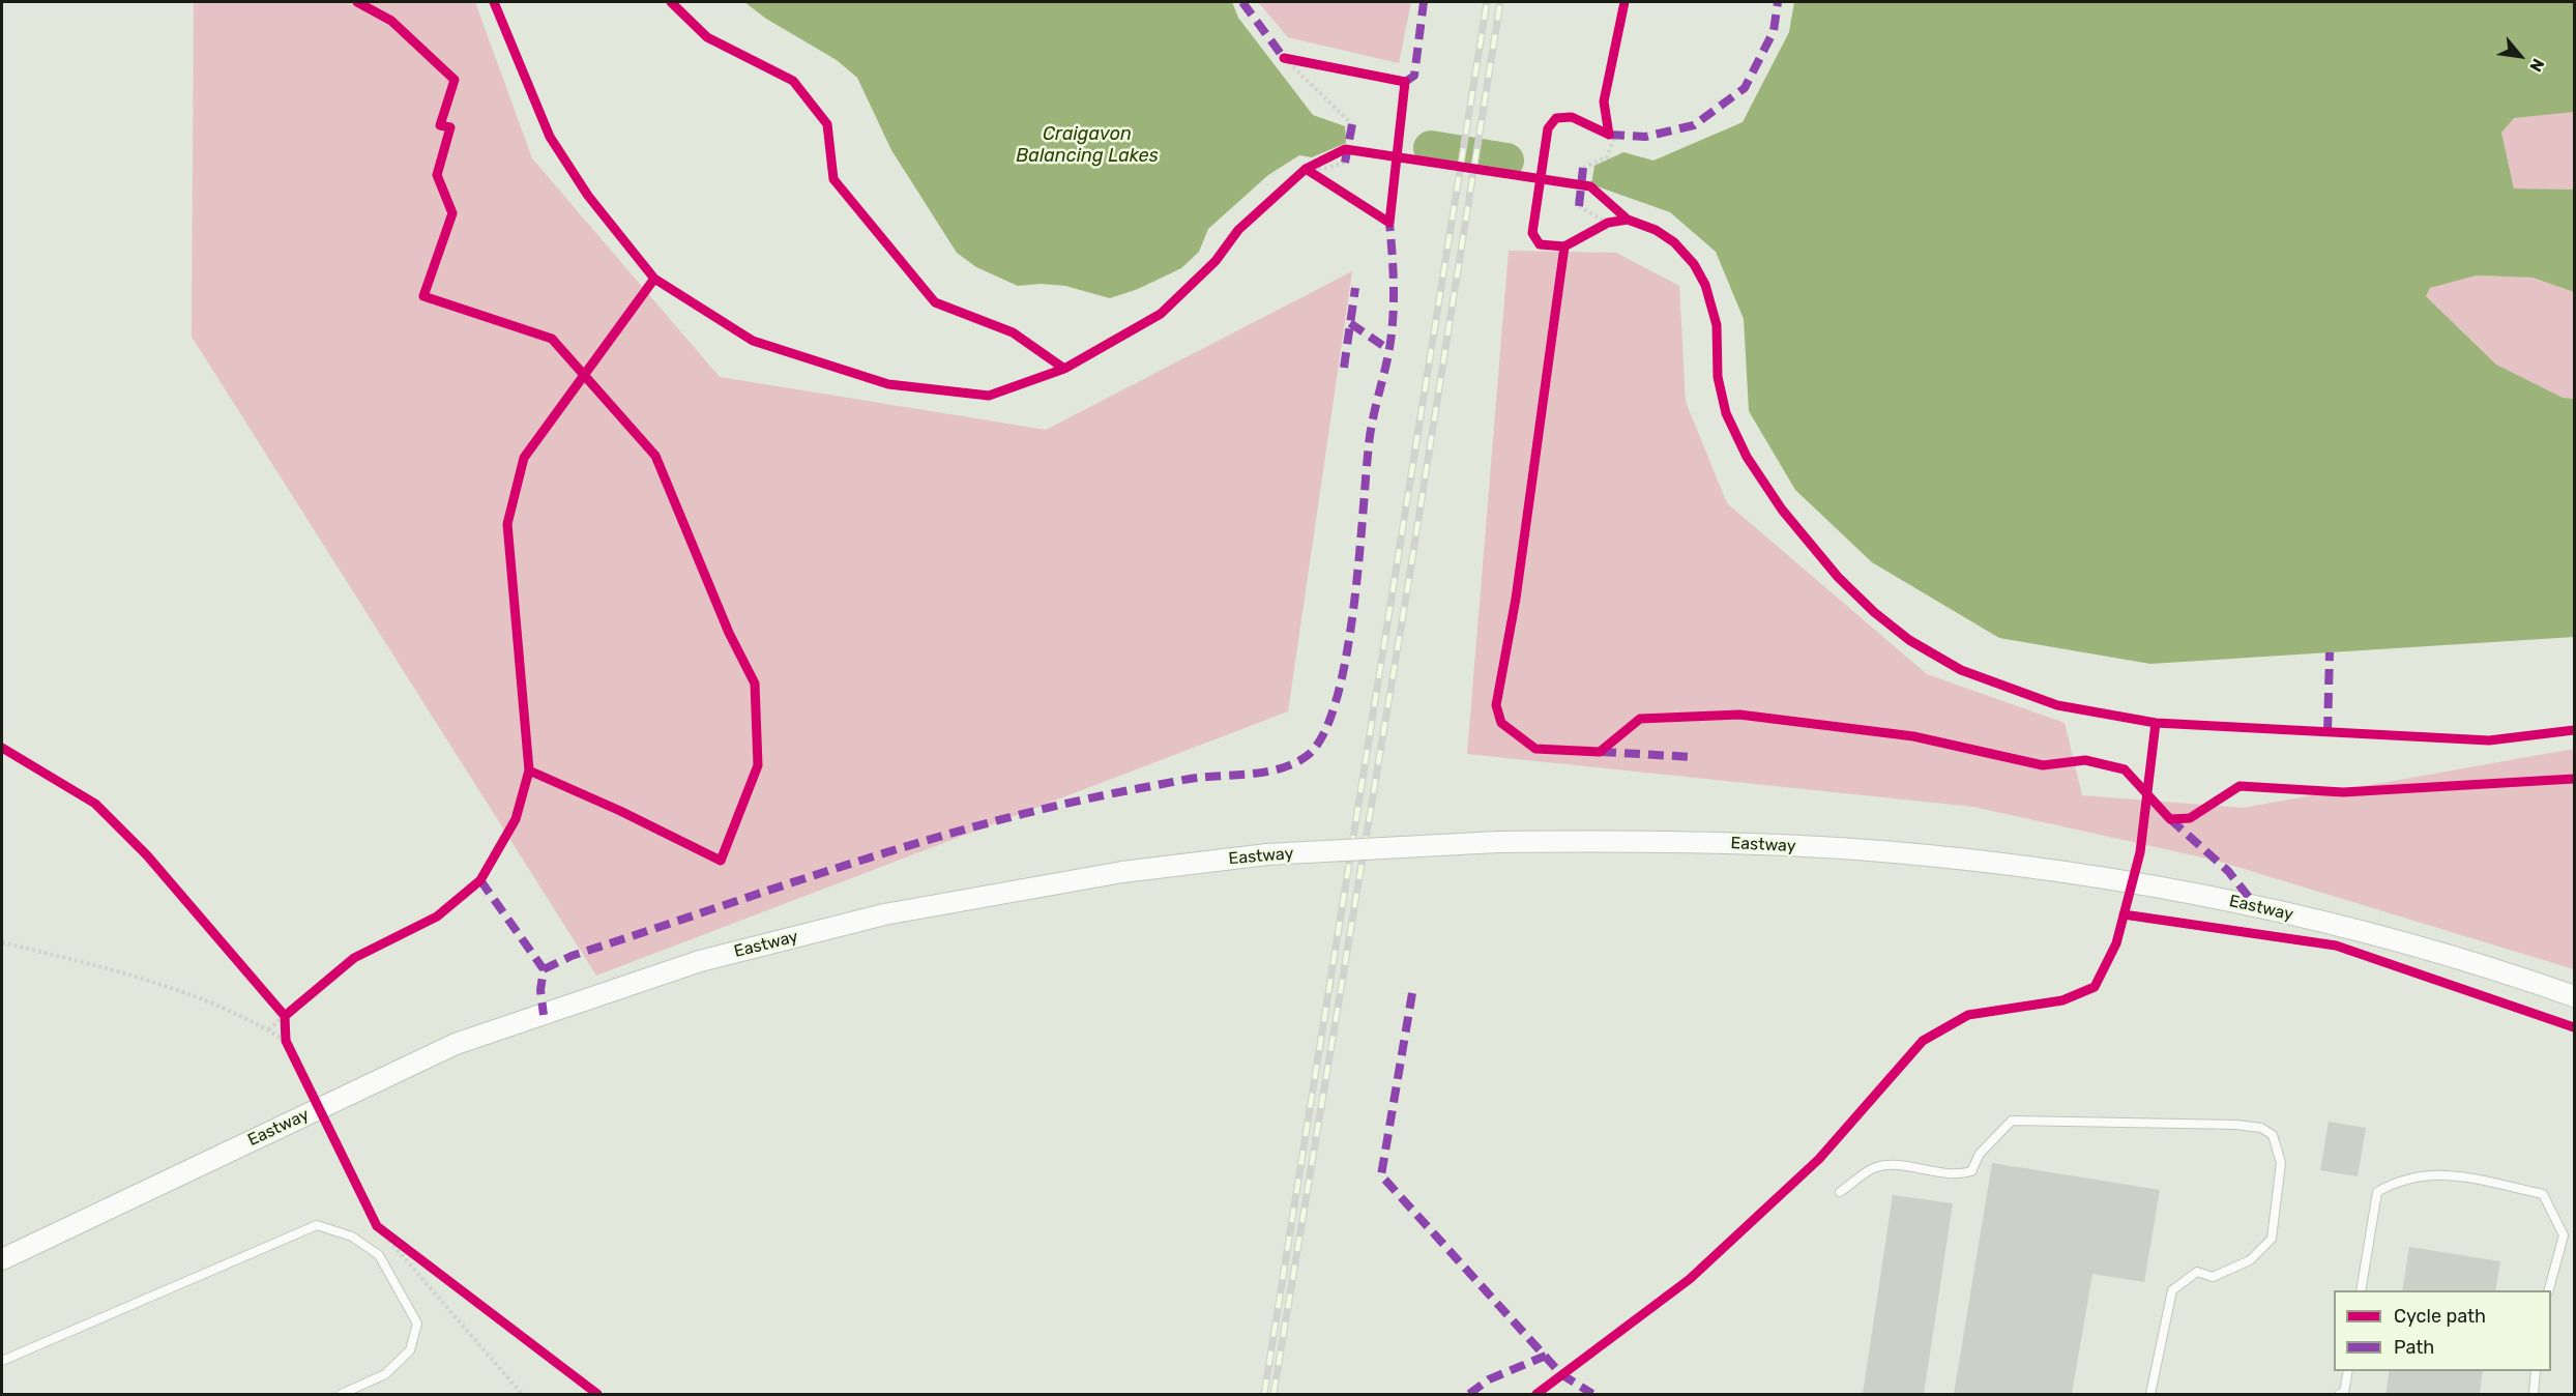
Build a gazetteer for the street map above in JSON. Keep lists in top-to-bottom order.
{
  "streets": {
    "street": ["Eastway"]
  },
  "water": ["Craigavon Balancing Lakes"],
  "legend": ["Cycle path", "Path"],
  "north": "bottom right"
}
